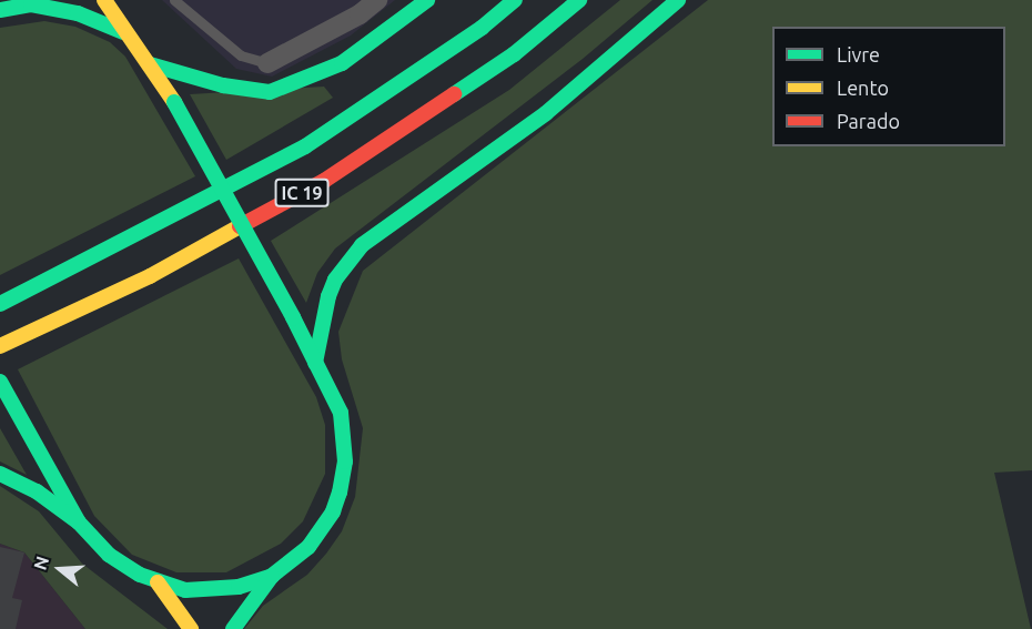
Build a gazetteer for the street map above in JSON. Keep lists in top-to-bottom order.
{
  "streets": {
    "main road": ["IC 19"]
  },
  "legend": ["Livre", "Lento", "Parado"],
  "north": "left"
}
